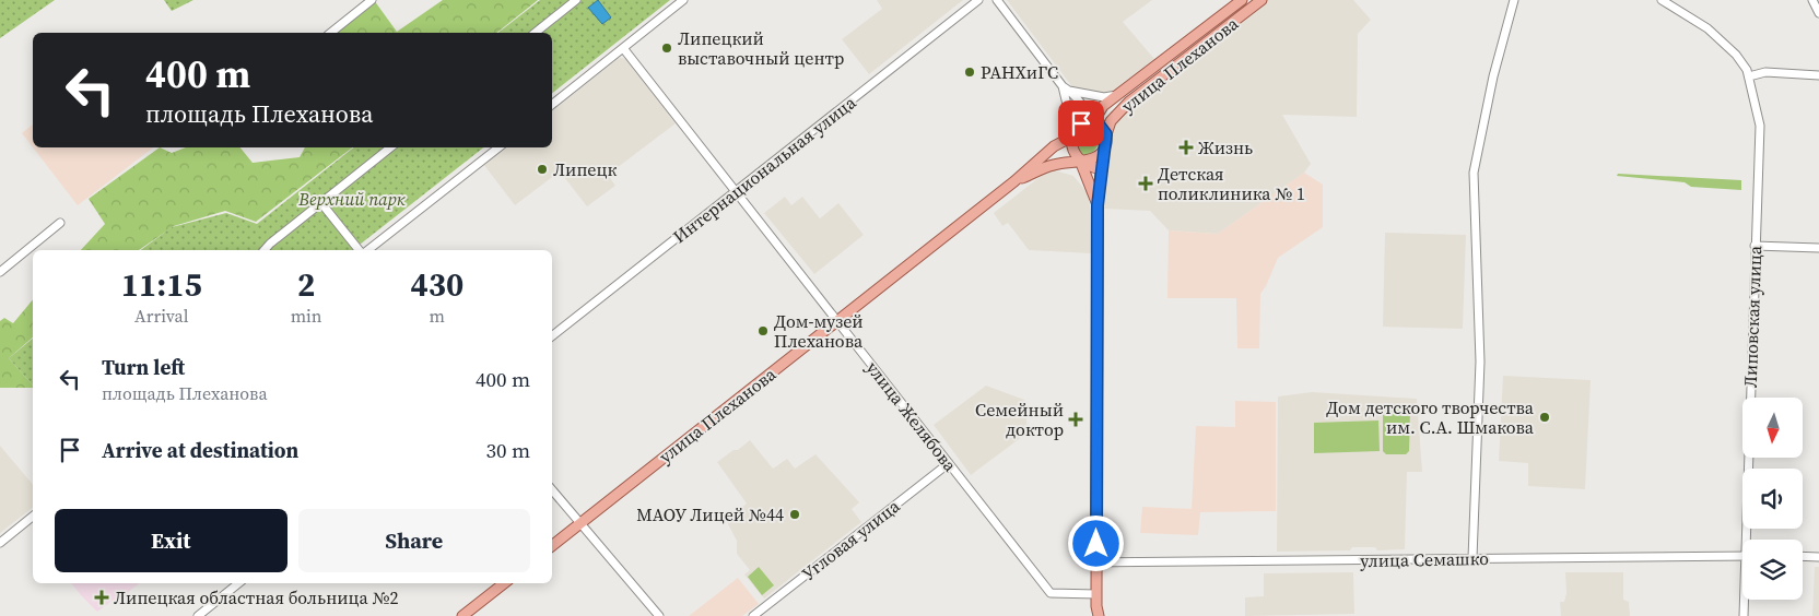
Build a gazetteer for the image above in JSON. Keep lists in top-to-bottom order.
{
  "streets": {
    "main road": ["улица Плеханова"],
    "street": [
      "Интернациональная улица",
      "Липовская улица",
      "улица Желябова",
      "Угловая улица",
      "улица Семашко"
    ]
  },
  "crossings": [
    ["улица Плеханова", "улица Желябова"],
    ["Интернациональная улица", "улица Желябова"],
    ["улица Желябова", "Угловая улица"]
  ],
  "parks": ["Верхний парк"],
  "places": {
    "other": [
      "Липецкий выставочный центр",
      "РАНХиГС",
      "Липецк",
      "Дом-музей Плеханова",
      "Дом детского творчества им. С.А. Шмакова",
      "МАОУ Лицей №44"
    ],
    "health": [
      "Жизнь",
      "Детская поликлиника № 1",
      "Семейный доктор",
      "Липецкая областная больница №2"
    ]
  },
  "north": "bottom",
  "page": {
    "turn": ["400 m", "площадь Плеханова"],
    "eta": [
      "11:15",
      "Arrival",
      "2",
      "min",
      "430",
      "m"
    ],
    "list": [
      {
        "name": "Turn left",
        "note": "площадь Плеханова",
        "value": "400 m"
      },
      {
        "name": "Arrive at destination",
        "value": "30 m"
      }
    ],
    "buttons": ["Exit", "Share"]
  }
}
